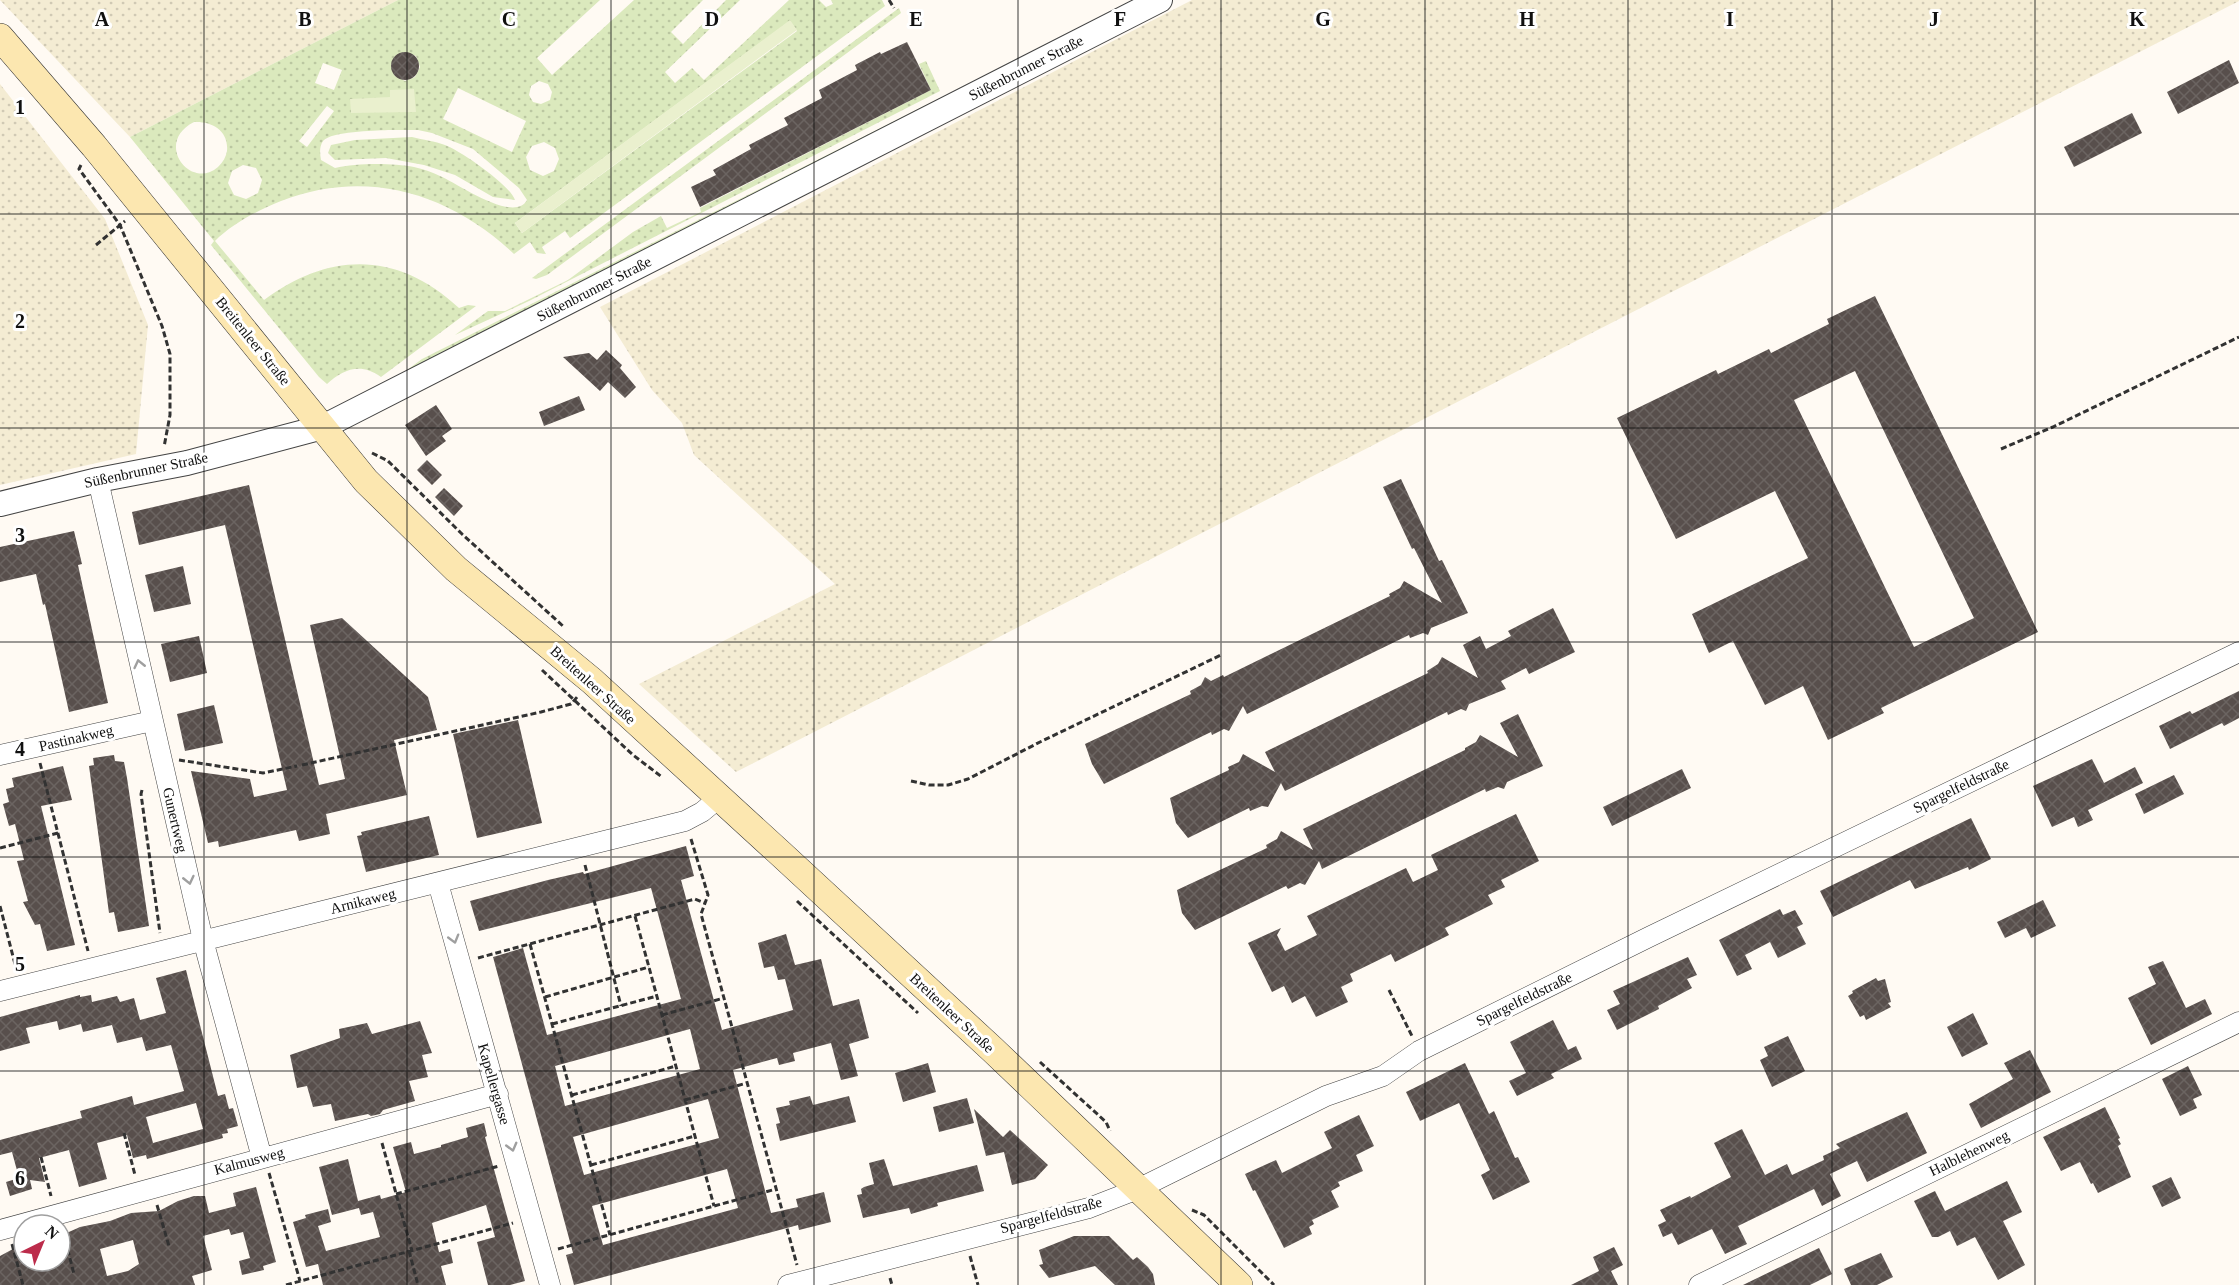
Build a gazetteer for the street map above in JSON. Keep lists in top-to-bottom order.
{
  "streets": {
    "main road": ["Breitenleer Straße"],
    "street": [
      "Süßenbrunner Straße",
      "Pastinakweg",
      "Spargelfeldstraße",
      "Gunertweg",
      "Arnikaweg",
      "Kapellergasse",
      "Halblehenweg",
      "Kalmusweg"
    ]
  },
  "crossings": [
    ["Süßenbrunner Straße", "Breitenleer Straße"],
    ["Süßenbrunner Straße", "Gunertweg"],
    ["Breitenleer Straße", "Spargelfeldstraße"],
    ["Breitenleer Straße", "Arnikaweg"],
    ["Pastinakweg", "Gunertweg"],
    ["Gunertweg", "Arnikaweg"],
    ["Gunertweg", "Kalmusweg"],
    ["Arnikaweg", "Kapellergasse"],
    ["Kapellergasse", "Kalmusweg"]
  ],
  "one_way": ["Kapellergasse"],
  "north": "top right",
  "grid": {
    "columns": [
      "A",
      "B",
      "C",
      "D",
      "E",
      "F",
      "G",
      "H",
      "I",
      "J",
      "K"
    ],
    "rows": [
      "1",
      "2",
      "3",
      "4",
      "5",
      "6"
    ]
  }
}
